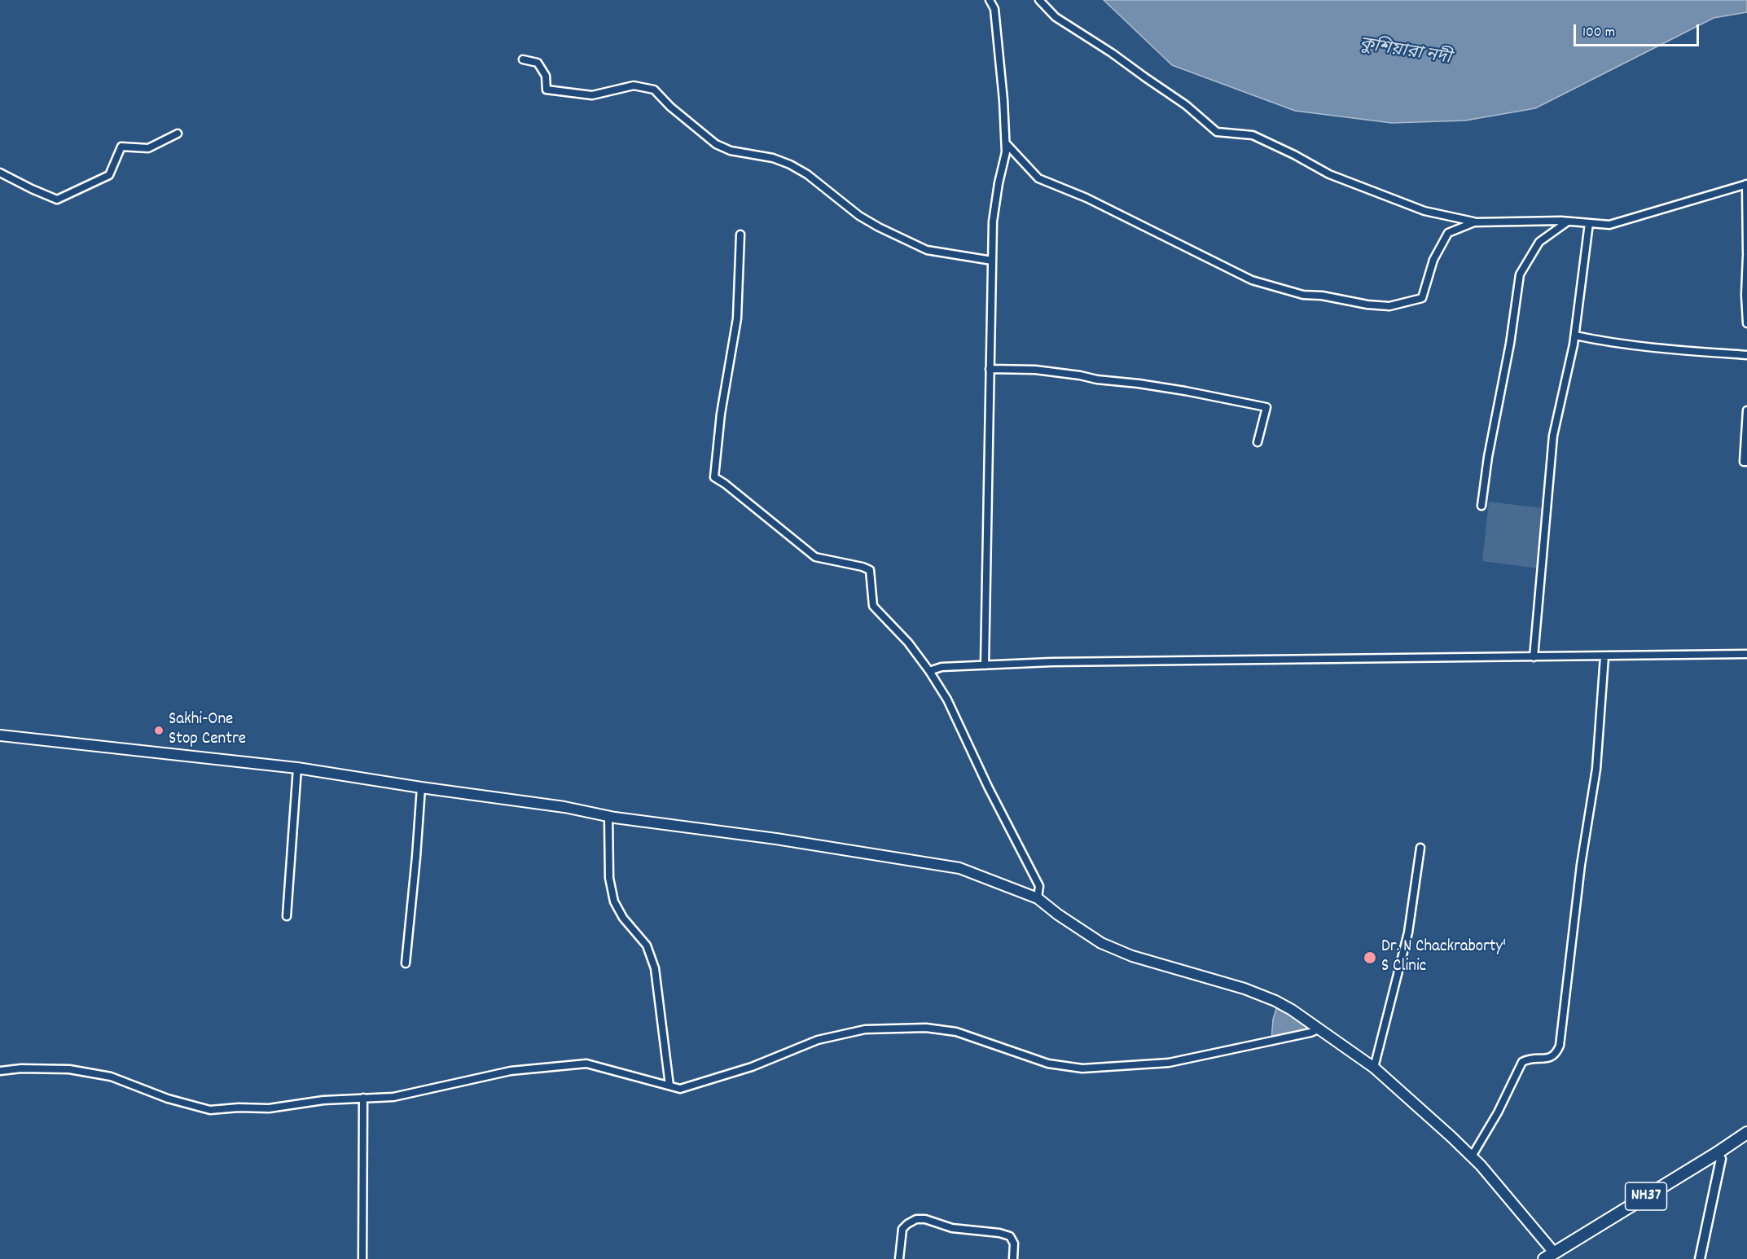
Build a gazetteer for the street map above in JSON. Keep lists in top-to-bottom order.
{
  "streets": {
    "highway": ["NH37"]
  },
  "water": ["কুশিয়ারা নদী"],
  "places": ["Sakhi-One Stop Centre", "Dr. N Chackraborty' S Clinic"],
  "scale_bar": "100 m"
}
